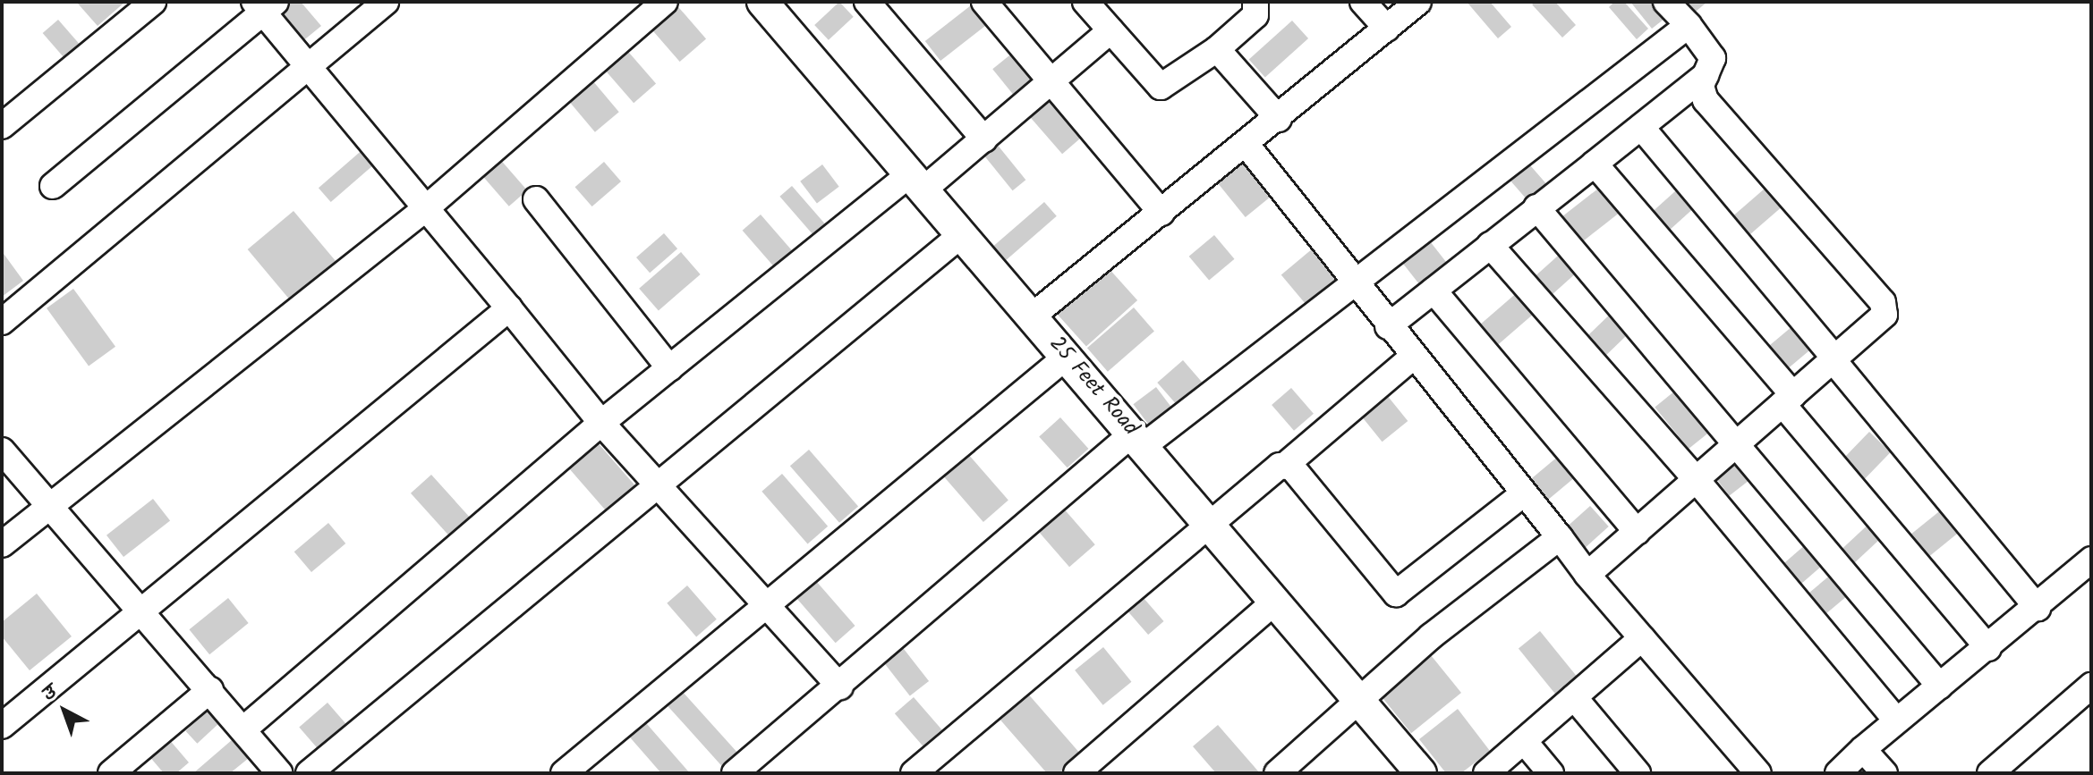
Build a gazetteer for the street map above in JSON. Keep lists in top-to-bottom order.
{
  "streets": {
    "street": ["25 Feet Road"]
  },
  "north": "top left"
}
